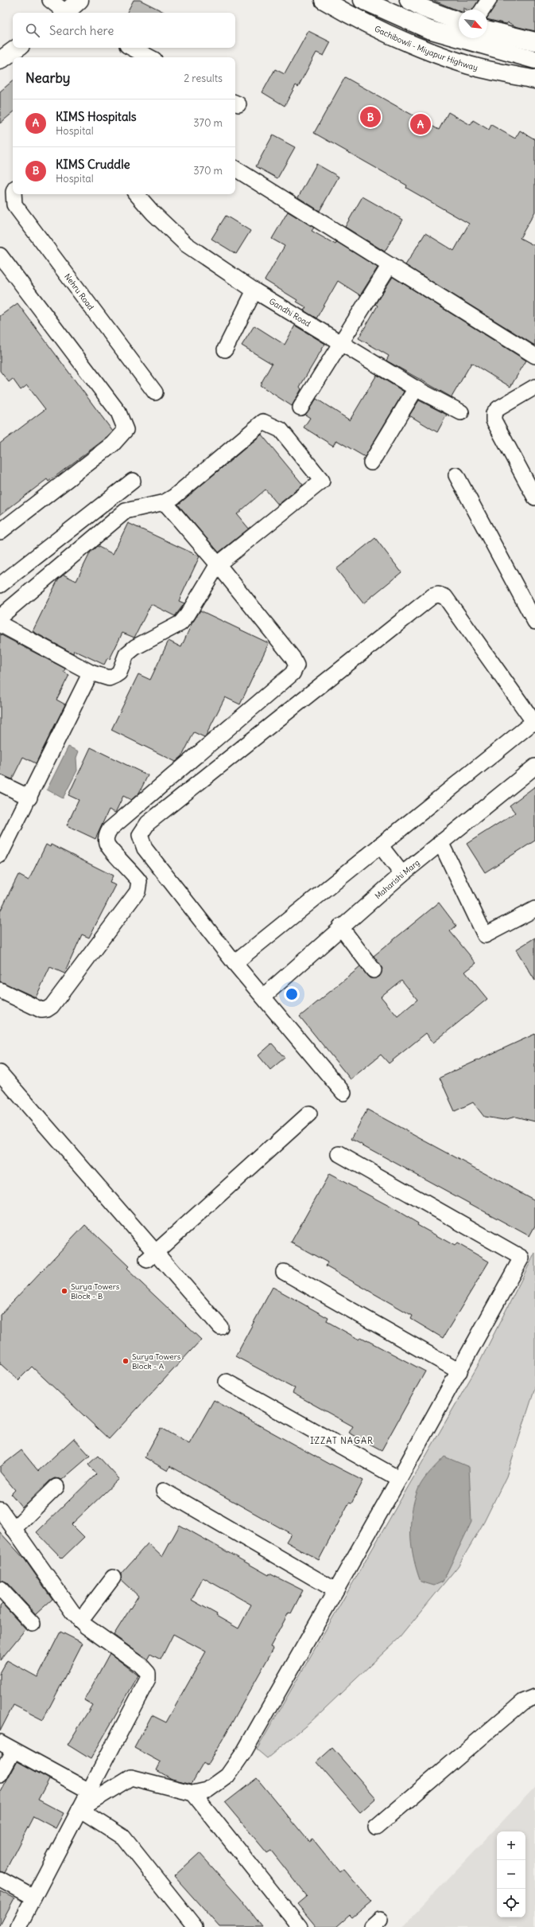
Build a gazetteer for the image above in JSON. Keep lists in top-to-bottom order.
{
  "streets": {
    "main road": ["Gachibowli - Miyapur Highway"],
    "street": ["Nehru Road", "Gandhi Road", "Maharishi Marg"]
  },
  "districts": ["IZZAT NAGAR"],
  "places": ["Surya Towers Block - B", "Surya Towers Block - A"],
  "north": "bottom right",
  "page": {
    "search": "Search here",
    "heading": ["Nearby", "2 results"],
    "list": [
      {
        "mark": "A",
        "name": "KIMS Hospitals",
        "note": "Hospital",
        "value": "370 m"
      },
      {
        "mark": "B",
        "name": "KIMS Cruddle",
        "note": "Hospital",
        "value": "370 m"
      }
    ],
    "pins": ["B", "A"],
    "map_buttons": ["+", "−"]
  }
}
